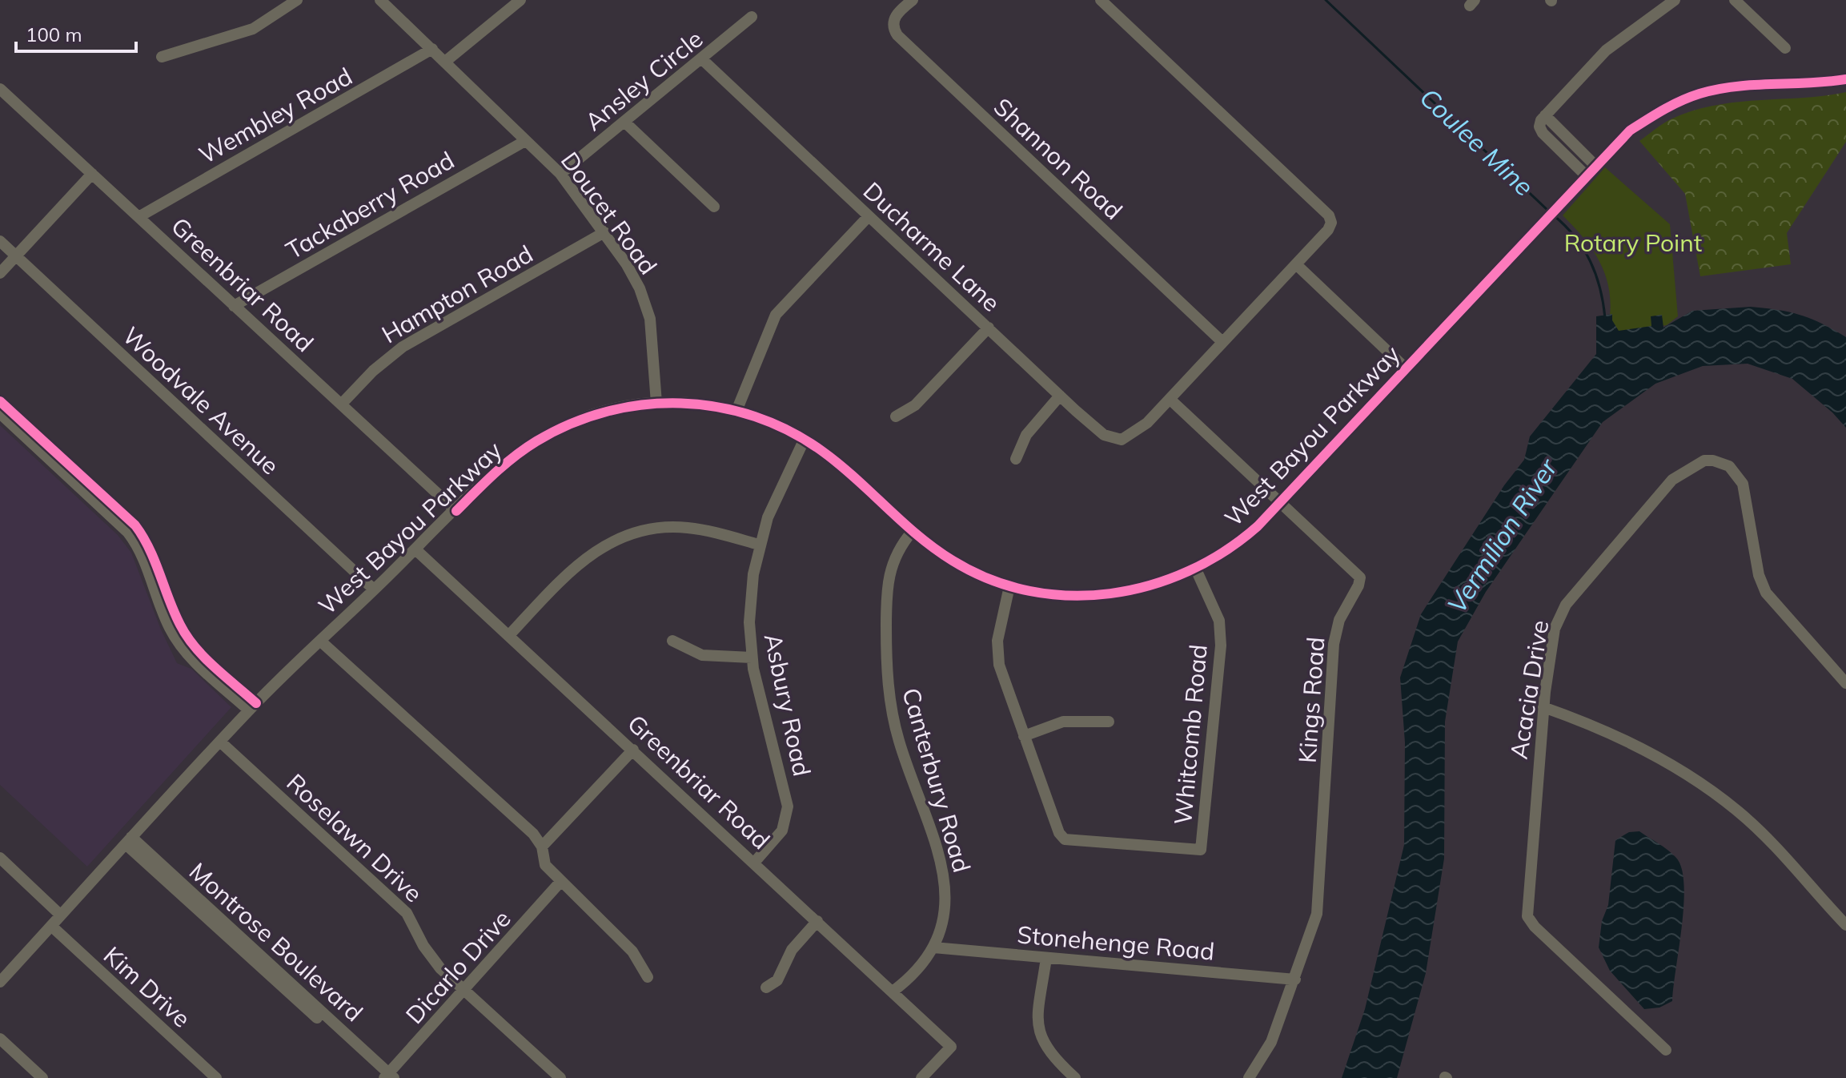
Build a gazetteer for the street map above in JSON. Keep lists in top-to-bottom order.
{
  "streets": {
    "street": [
      "Ansley Circle",
      "Wembley Road",
      "Shannon Road",
      "Tackaberry Road",
      "Doucet Road",
      "Ducharme Lane",
      "Greenbriar Road",
      "Hampton Road",
      "Woodvale Avenue",
      "West Bayou Parkway",
      "Acacia Drive",
      "Kings Road",
      "Asbury Road",
      "Whitcomb Road",
      "Canterbury Road",
      "Roselawn Drive",
      "Montrose Boulevard",
      "Stonehenge Road",
      "Dicarlo Drive",
      "Kim Drive"
    ]
  },
  "crossings": [
    ["Ansley Circle", "Doucet Road"],
    ["Ansley Circle", "Ducharme Lane"],
    ["Wembley Road", "Doucet Road"],
    ["Wembley Road", "Greenbriar Road"],
    ["Tackaberry Road", "Doucet Road"],
    ["Tackaberry Road", "Greenbriar Road"],
    ["Doucet Road", "Hampton Road"],
    ["Doucet Road", "West Bayou Parkway"],
    ["Ducharme Lane", "Kings Road"],
    ["Greenbriar Road", "Hampton Road"],
    ["Greenbriar Road", "West Bayou Parkway"],
    ["Greenbriar Road", "Asbury Road"],
    ["Greenbriar Road", "Canterbury Road"],
    ["Woodvale Avenue", "West Bayou Parkway"],
    ["West Bayou Parkway", "Kings Road"],
    ["West Bayou Parkway", "Asbury Road"],
    ["West Bayou Parkway", "Whitcomb Road"],
    ["West Bayou Parkway", "Canterbury Road"],
    ["West Bayou Parkway", "Roselawn Drive"],
    ["West Bayou Parkway", "Montrose Boulevard"],
    ["West Bayou Parkway", "Kim Drive"],
    ["Kings Road", "Stonehenge Road"],
    ["Canterbury Road", "Stonehenge Road"],
    ["Roselawn Drive", "Dicarlo Drive"],
    ["Montrose Boulevard", "Dicarlo Drive"]
  ],
  "water": ["Coulee Mine", "Vermilion River"],
  "parks": ["Rotary Point"],
  "scale_bar": "100 m"
}
